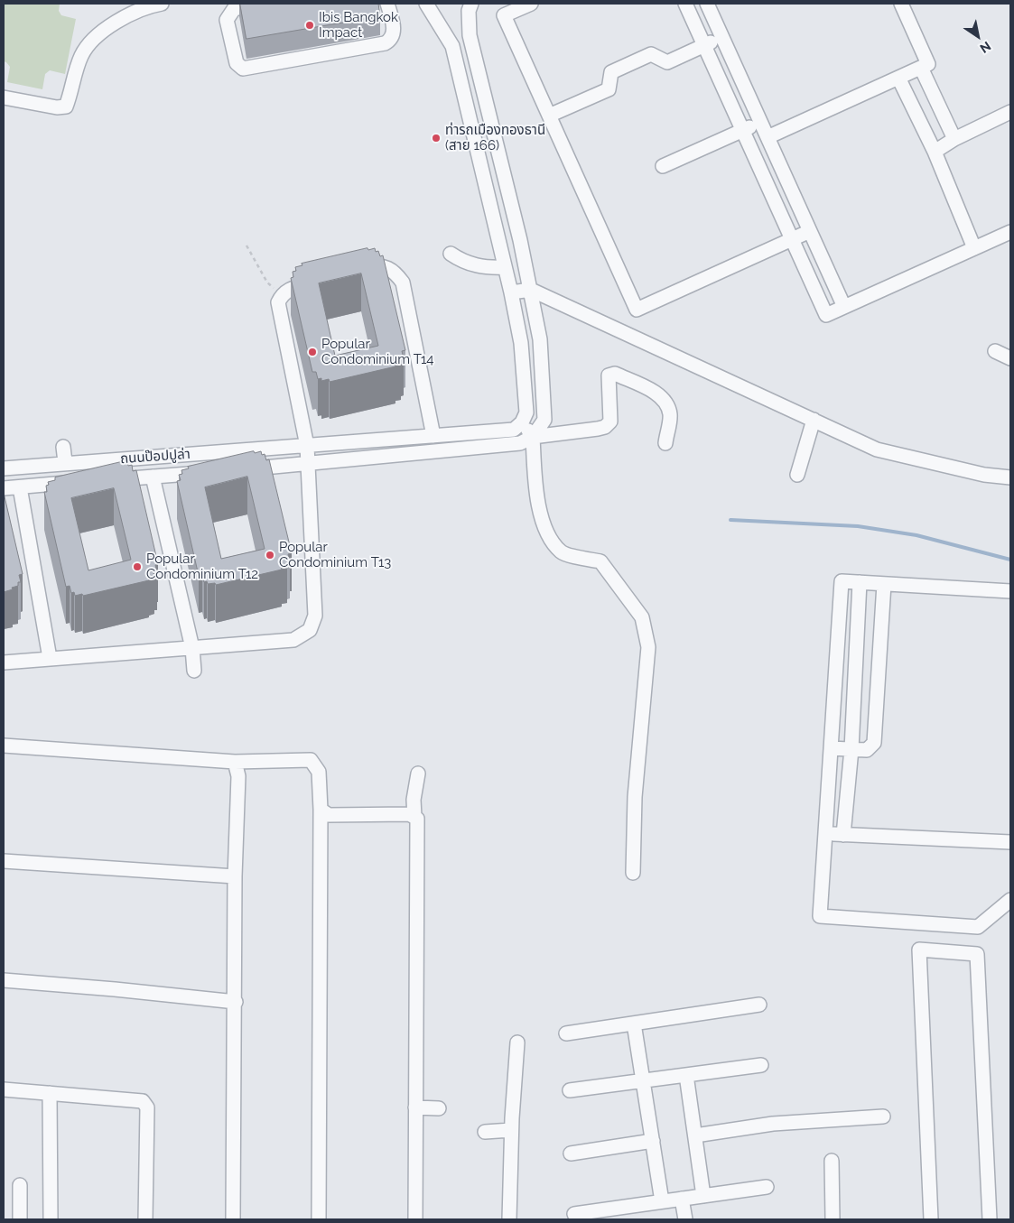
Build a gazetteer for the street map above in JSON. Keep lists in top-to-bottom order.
{
  "streets": {
    "street": ["ถนนป๊อปปูล่า"]
  },
  "places": [
    "Ibis Bangkok Impact",
    "ท่ารถเมืองทองธานี (สาย 166)",
    "Popular Condominium T14",
    "Popular Condominium T13",
    "Popular Condominium T12"
  ],
  "north": "bottom right"
}
